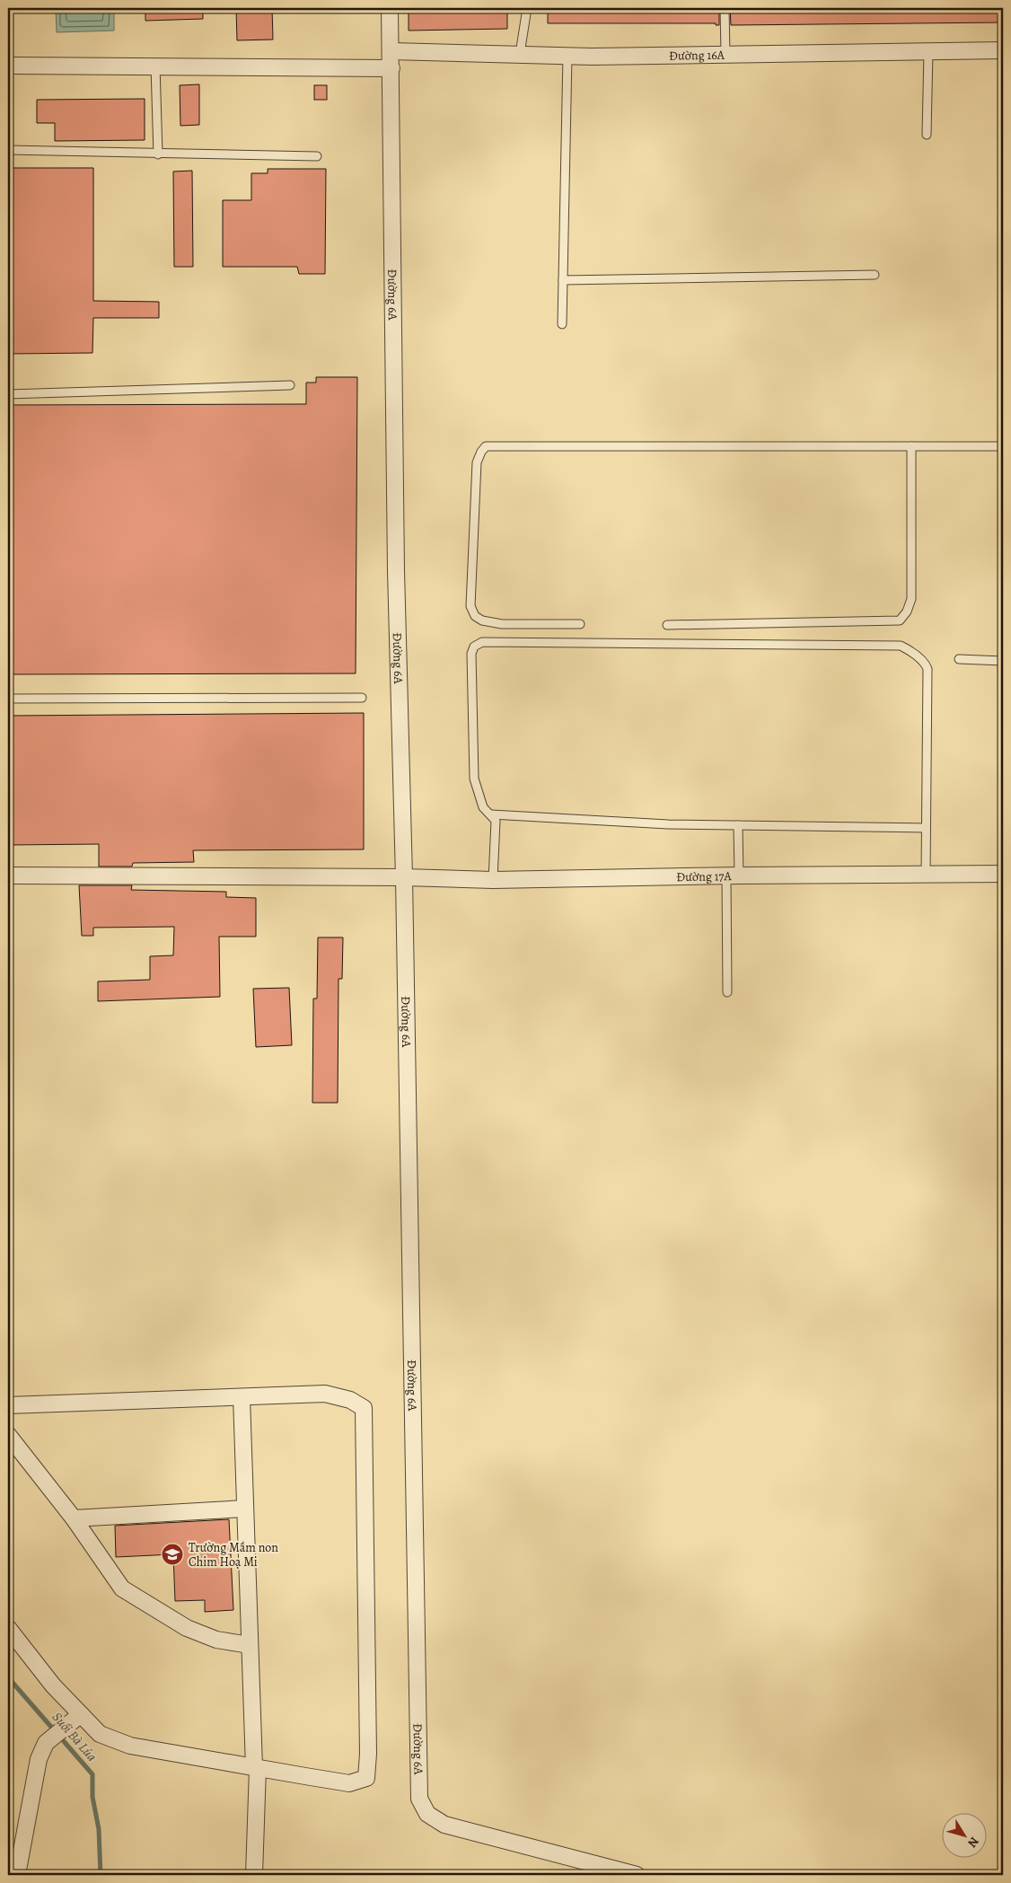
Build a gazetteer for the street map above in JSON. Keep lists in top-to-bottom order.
{
  "streets": {
    "street": ["Đường 16A", "Đường 6A", "Đường 17A"]
  },
  "crossings": [
    ["Đường 16A", "Đường 6A"],
    ["Đường 6A", "Đường 17A"]
  ],
  "water": ["Suối Bà Lúa"],
  "places": {
    "school or university": ["Trường Mầm non Chim Hoạ Mi"]
  },
  "north": "bottom right"
}
